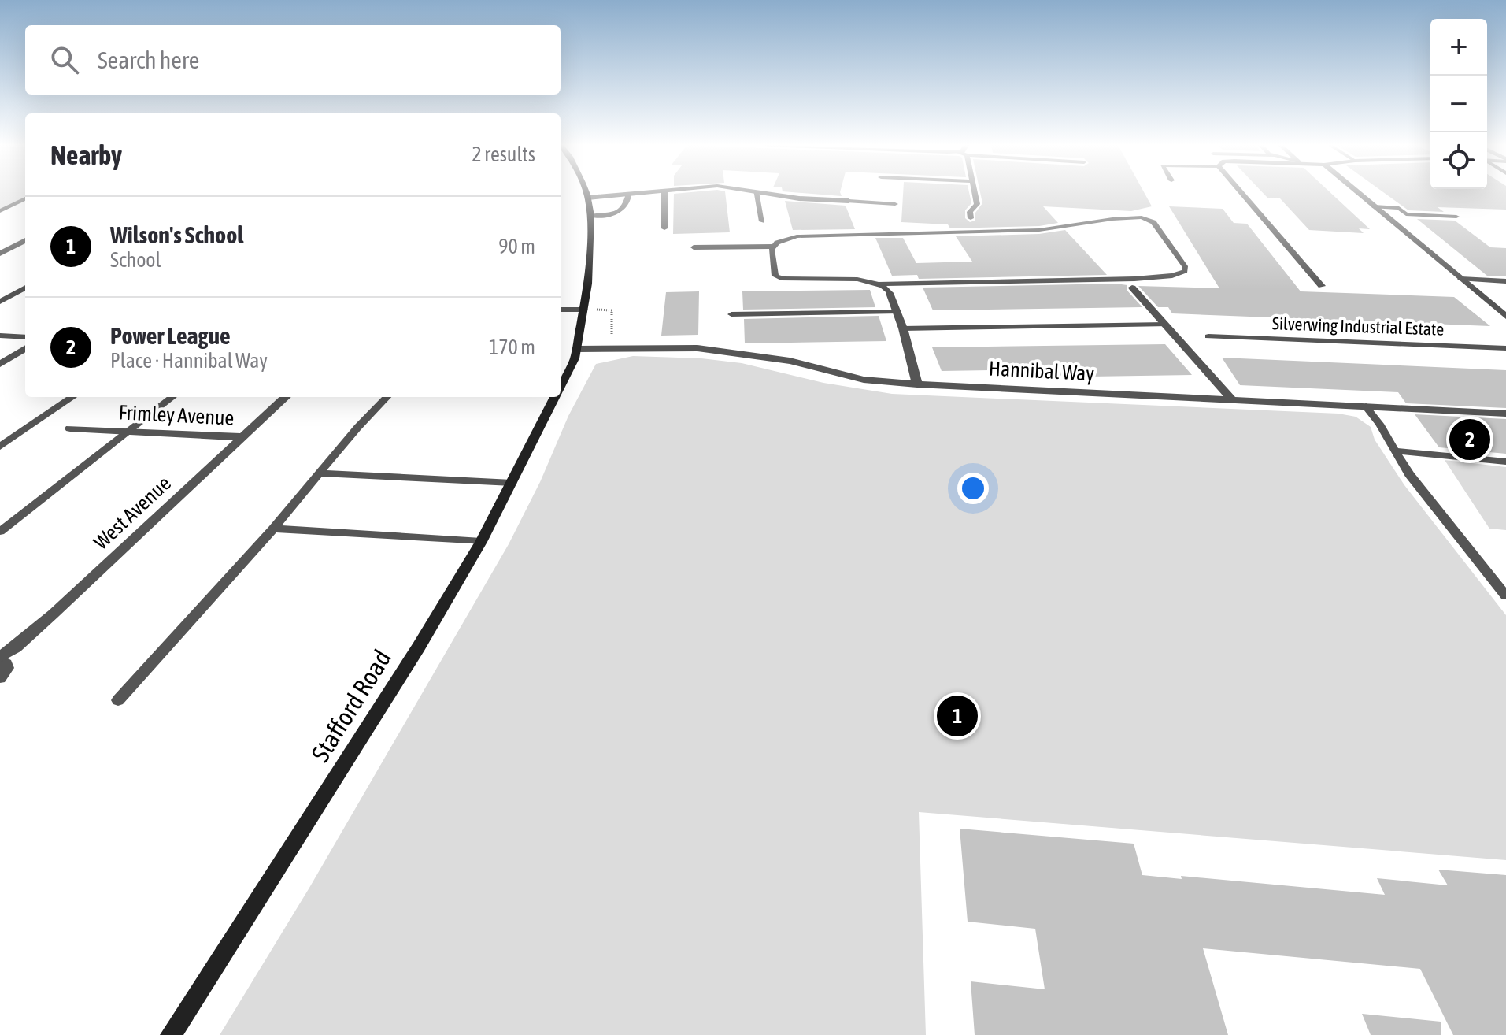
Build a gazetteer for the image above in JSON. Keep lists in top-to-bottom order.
{
  "streets": {
    "main road": ["Stafford Road"],
    "street": ["Hannibal Way", "Frimley Avenue", "West Avenue"],
    "lane": ["Silverwing Industrial Estate"]
  },
  "crossings": [
    ["Hannibal Way", "Stafford Road"],
    ["Frimley Avenue", "West Avenue"]
  ],
  "page": {
    "map_buttons": ["+", "−"],
    "search": "Search here",
    "heading": ["Nearby", "2 results"],
    "list": [
      {
        "mark": "1",
        "name": "Wilson's School",
        "note": "School",
        "value": "90 m"
      },
      {
        "mark": "2",
        "name": "Power League",
        "note": "Place · Hannibal Way",
        "value": "170 m"
      }
    ],
    "pins": ["2", "1"]
  }
}
